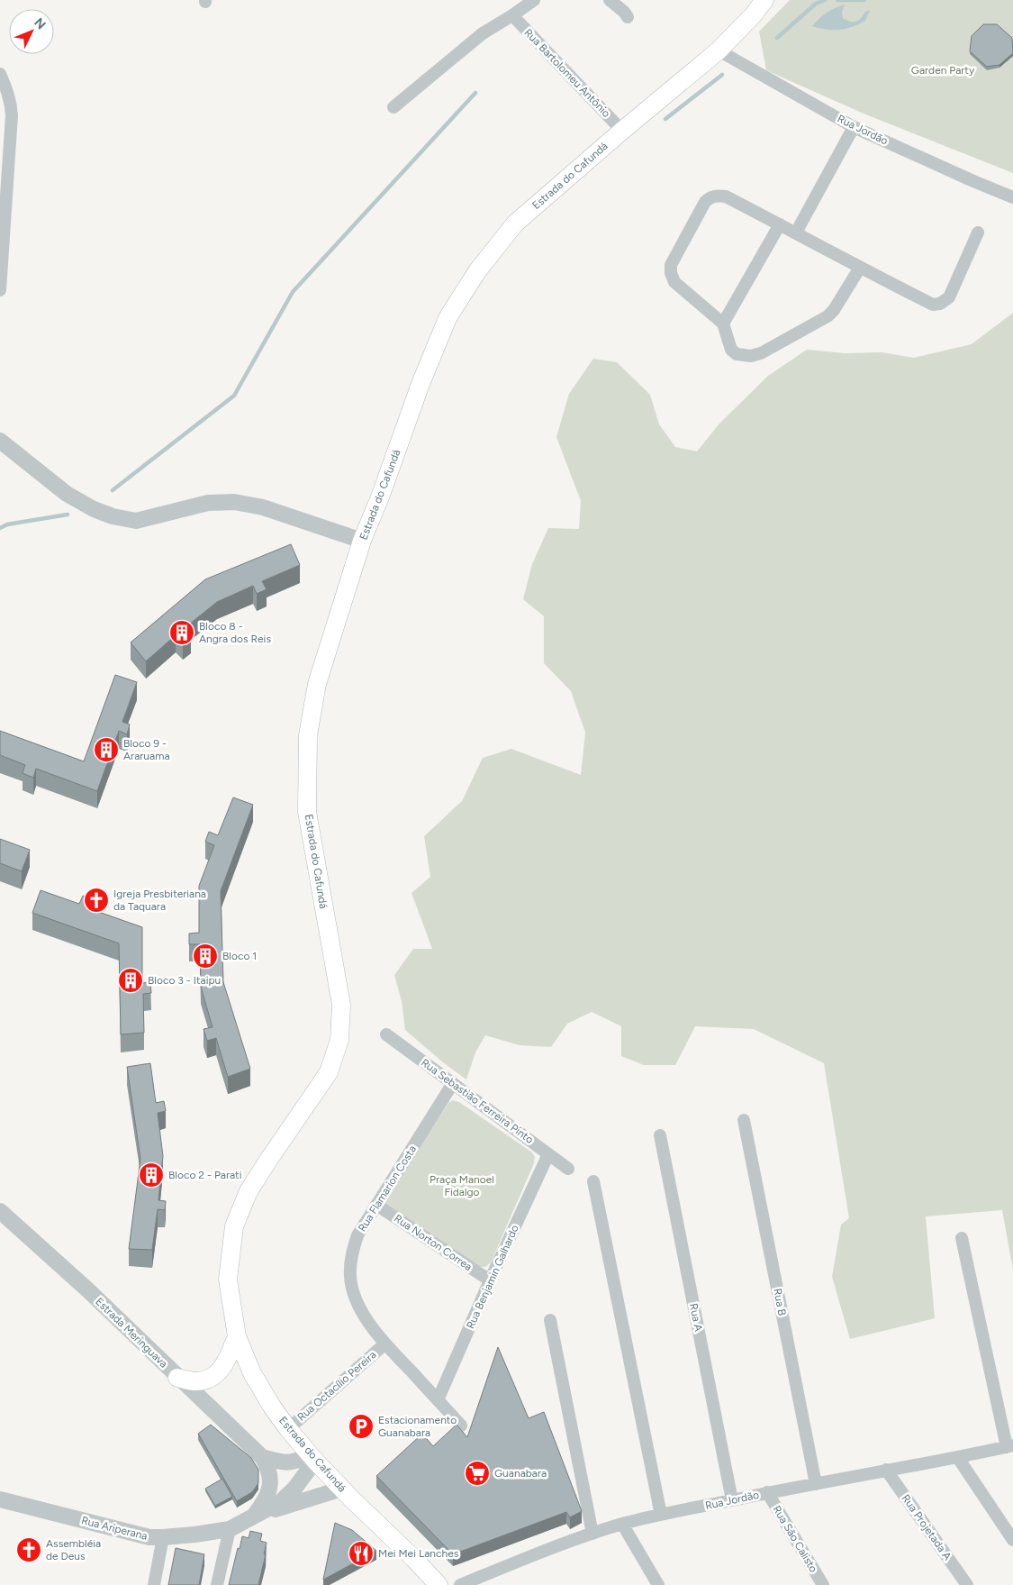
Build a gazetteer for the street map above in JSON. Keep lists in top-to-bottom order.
{
  "streets": {
    "main road": ["Estrada do Cafundá"],
    "street": [
      "Rua Bartolomeu Antônio",
      "Rua Jordão",
      "Rua Sebastião Ferreira Pinto",
      "Rua Flamarion Costa",
      "Rua Norton Correa",
      "Rua Benjamin Galhardo",
      "Rua B",
      "Rua A",
      "Estrada Meringuava",
      "Rua Octacílio Pereira",
      "Rua Projetada A",
      "Rua Ariperana",
      "Rua São Calisto"
    ]
  },
  "crossings": [
    ["Rua Bartolomeu Antônio", "Estrada do Cafundá"],
    ["Rua Jordão", "Estrada do Cafundá"],
    ["Rua Jordão", "Rua B"],
    ["Rua Jordão", "Rua A"],
    ["Rua Jordão", "Rua Projetada A"],
    ["Rua Jordão", "Rua São Calisto"],
    ["Estrada do Cafundá", "Estrada Meringuava"],
    ["Estrada do Cafundá", "Rua Octacílio Pereira"],
    ["Estrada do Cafundá", "Rua Ariperana"],
    ["Rua Sebastião Ferreira Pinto", "Rua Flamarion Costa"],
    ["Rua Sebastião Ferreira Pinto", "Rua Benjamin Galhardo"],
    ["Rua Flamarion Costa", "Rua Norton Correa"],
    ["Rua Flamarion Costa", "Rua Benjamin Galhardo"],
    ["Rua Flamarion Costa", "Rua Octacílio Pereira"],
    ["Rua Norton Correa", "Rua Benjamin Galhardo"],
    ["Estrada Meringuava", "Rua Ariperana"]
  ],
  "parks": ["Garden Party", "Praça Manoel Fidalgo"],
  "places": {
    "building": [
      "Bloco 8 - Angra dos Reis",
      "Bloco 9 - Araruama",
      "Bloco 1",
      "Bloco 3 - Itaipu",
      "Bloco 2 - Parati"
    ],
    "church": ["Igreja Presbiteriana da Taquara", "Assembléia de Deus"],
    "parking": ["Estacionamento Guanabara"],
    "supermarket": ["Guanabara"],
    "restaurant": ["Mei Mei Lanches"]
  },
  "north": "top right"
}
